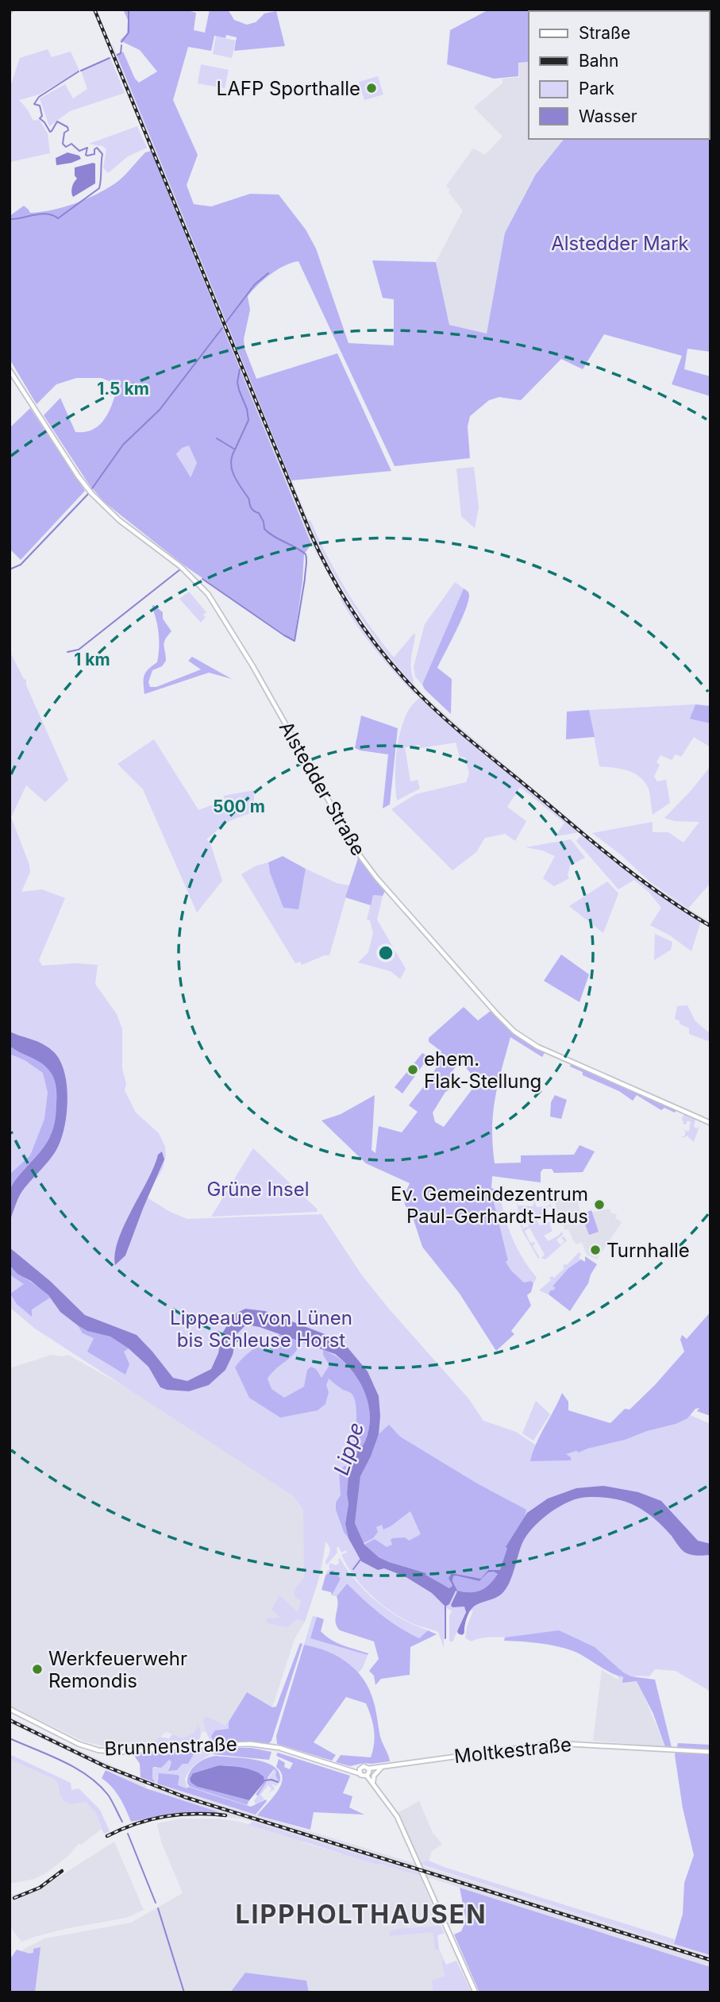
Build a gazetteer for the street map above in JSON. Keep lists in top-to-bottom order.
{
  "streets": {
    "street": ["Alstedder Straße", "Brunnenstraße", "Moltkestraße"]
  },
  "crossings": [
    ["Brunnenstraße", "Moltkestraße"]
  ],
  "districts": ["LIPPHOLTHAUSEN"],
  "water": ["Lippe"],
  "parks": ["Alstedder Mark", "Grüne Insel", "Lippeaue von Lünen bis Schleuse Horst"],
  "places": [
    "LAFP Sporthalle",
    "ehem. Flak-Stellung",
    "Ev. Gemeindezentrum Paul-Gerhardt-Haus",
    "Turnhalle",
    "Werkfeuerwehr Remondis"
  ],
  "legend": [
    "Straße",
    "Bahn",
    "Park",
    "Wasser"
  ],
  "rings": ["1.5 km", "1 km", "500 m"]
}
